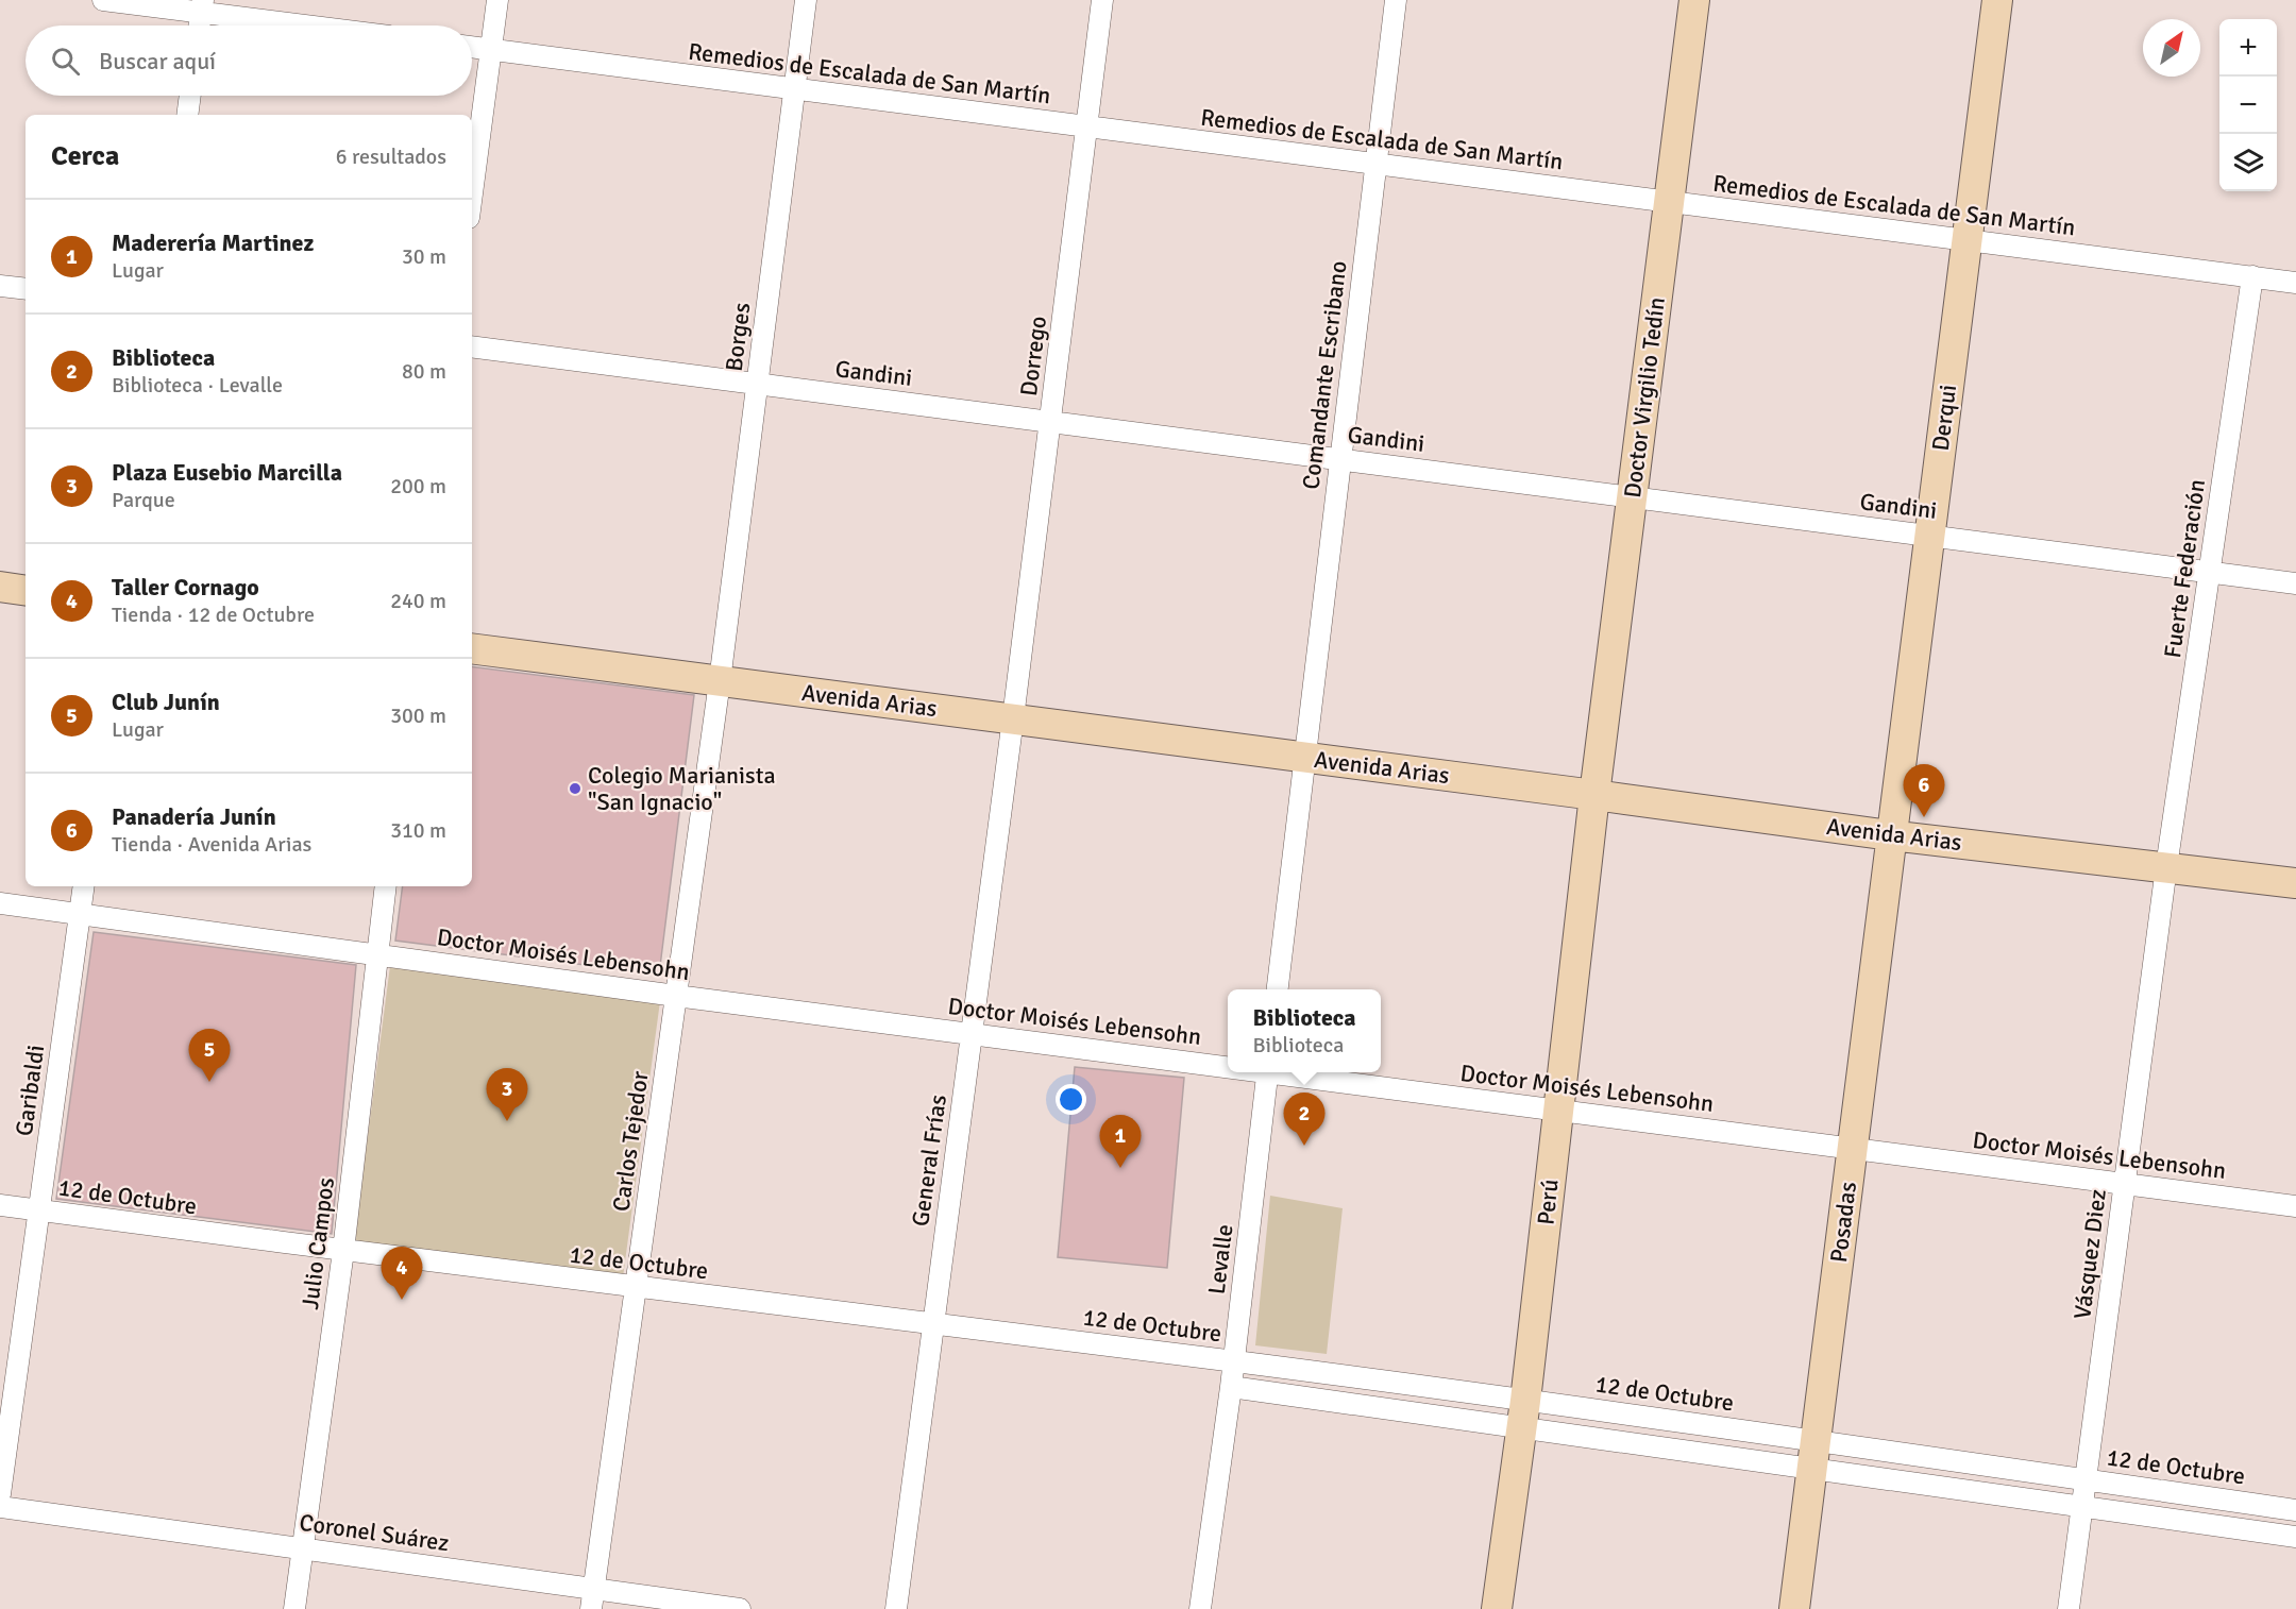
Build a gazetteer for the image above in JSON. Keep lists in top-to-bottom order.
{
  "streets": {
    "main road": [
      "Doctor Virgilio Tedín",
      "Derqui",
      "Avenida Arias",
      "Perú",
      "Posadas"
    ],
    "street": [
      "Remedios de Escalada de San Martín",
      "Borges",
      "Dorrego",
      "Gandini",
      "Comandante Escribano",
      "Fuerte Federación",
      "Doctor Moisés Lebensohn",
      "Garibaldi",
      "Carlos Tejedor",
      "General Frías",
      "12 de Octubre",
      "Julio Campos",
      "Vásquez Diez",
      "Levalle",
      "Coronel Suárez"
    ]
  },
  "crossings": [
    ["Remedios de Escalada de San Martín", "Borges"],
    ["Remedios de Escalada de San Martín", "Dorrego"],
    ["Remedios de Escalada de San Martín", "Comandante Escribano"],
    ["Remedios de Escalada de San Martín", "Doctor Virgilio Tedín"],
    ["Remedios de Escalada de San Martín", "Derqui"],
    ["Remedios de Escalada de San Martín", "Fuerte Federación"],
    ["Borges", "Gandini"],
    ["Borges", "Avenida Arias"],
    ["Borges", "Carlos Tejedor"],
    ["Dorrego", "Gandini"],
    ["Dorrego", "Avenida Arias"],
    ["Dorrego", "General Frías"],
    ["Gandini", "Comandante Escribano"],
    ["Gandini", "Doctor Virgilio Tedín"],
    ["Gandini", "Derqui"],
    ["Gandini", "Fuerte Federación"],
    ["Comandante Escribano", "Avenida Arias"],
    ["Doctor Virgilio Tedín", "Avenida Arias"],
    ["Doctor Virgilio Tedín", "Perú"],
    ["Derqui", "Avenida Arias"],
    ["Derqui", "Posadas"],
    ["Fuerte Federación", "Avenida Arias"],
    ["Fuerte Federación", "Vásquez Diez"],
    ["Avenida Arias", "Carlos Tejedor"],
    ["Avenida Arias", "General Frías"],
    ["Avenida Arias", "Perú"],
    ["Avenida Arias", "Posadas"],
    ["Avenida Arias", "Vásquez Diez"],
    ["Doctor Moisés Lebensohn", "Garibaldi"],
    ["Doctor Moisés Lebensohn", "Carlos Tejedor"],
    ["Doctor Moisés Lebensohn", "General Frías"],
    ["Doctor Moisés Lebensohn", "Perú"],
    ["Doctor Moisés Lebensohn", "Posadas"],
    ["Doctor Moisés Lebensohn", "Julio Campos"],
    ["Doctor Moisés Lebensohn", "Vásquez Diez"],
    ["Garibaldi", "12 de Octubre"],
    ["Carlos Tejedor", "12 de Octubre"],
    ["Carlos Tejedor", "Coronel Suárez"],
    ["General Frías", "12 de Octubre"],
    ["12 de Octubre", "Perú"],
    ["12 de Octubre", "Posadas"],
    ["12 de Octubre", "Julio Campos"],
    ["12 de Octubre", "Vásquez Diez"],
    ["12 de Octubre", "Levalle"],
    ["Julio Campos", "Coronel Suárez"]
  ],
  "places": ["Colegio Marianista \"San Ignacio\""],
  "north": "top right",
  "page": {
    "map_buttons": ["+", "−"],
    "search": "Buscar aquí",
    "heading": ["Cerca", "6 resultados"],
    "list": [
      {
        "mark": "1",
        "name": "Maderería Martinez",
        "note": "Lugar",
        "value": "30 m"
      },
      {
        "mark": "2",
        "name": "Biblioteca",
        "note": "Biblioteca · Levalle",
        "value": "80 m"
      },
      {
        "mark": "3",
        "name": "Plaza Eusebio Marcilla",
        "note": "Parque",
        "value": "200 m"
      },
      {
        "mark": "4",
        "name": "Taller Cornago",
        "note": "Tienda · 12 de Octubre",
        "value": "240 m"
      },
      {
        "mark": "5",
        "name": "Club Junín",
        "note": "Lugar",
        "value": "300 m"
      },
      {
        "mark": "6",
        "name": "Panadería Junín",
        "note": "Tienda · Avenida Arias",
        "value": "310 m"
      }
    ],
    "pins": [
      "6",
      "5",
      "3",
      "2",
      "1",
      "4"
    ],
    "popup": ["Biblioteca", "Biblioteca"]
  }
}
